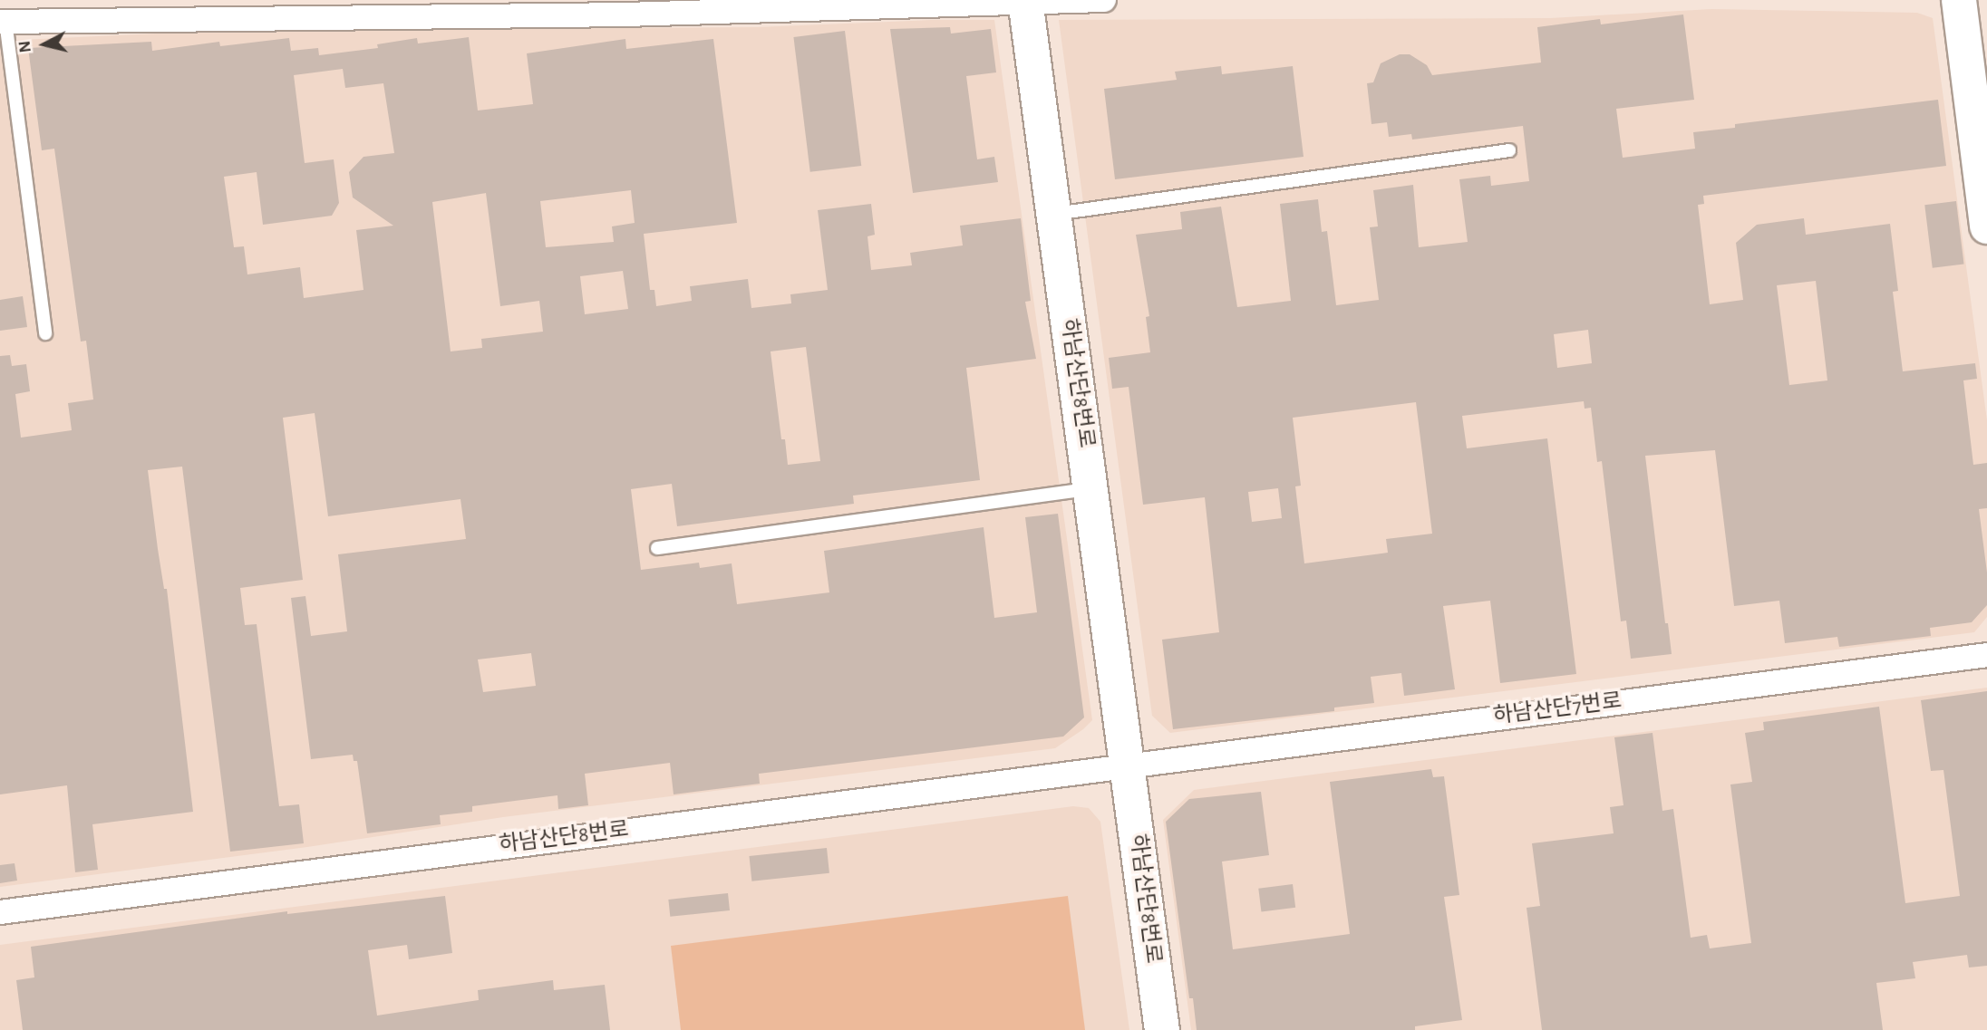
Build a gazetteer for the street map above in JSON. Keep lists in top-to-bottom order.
{
  "streets": {
    "street": ["하남산단8번로", "하남산단7번로"]
  },
  "crossings": [
    ["하남산단8번로", "하남산단7번로"]
  ],
  "north": "left"
}
